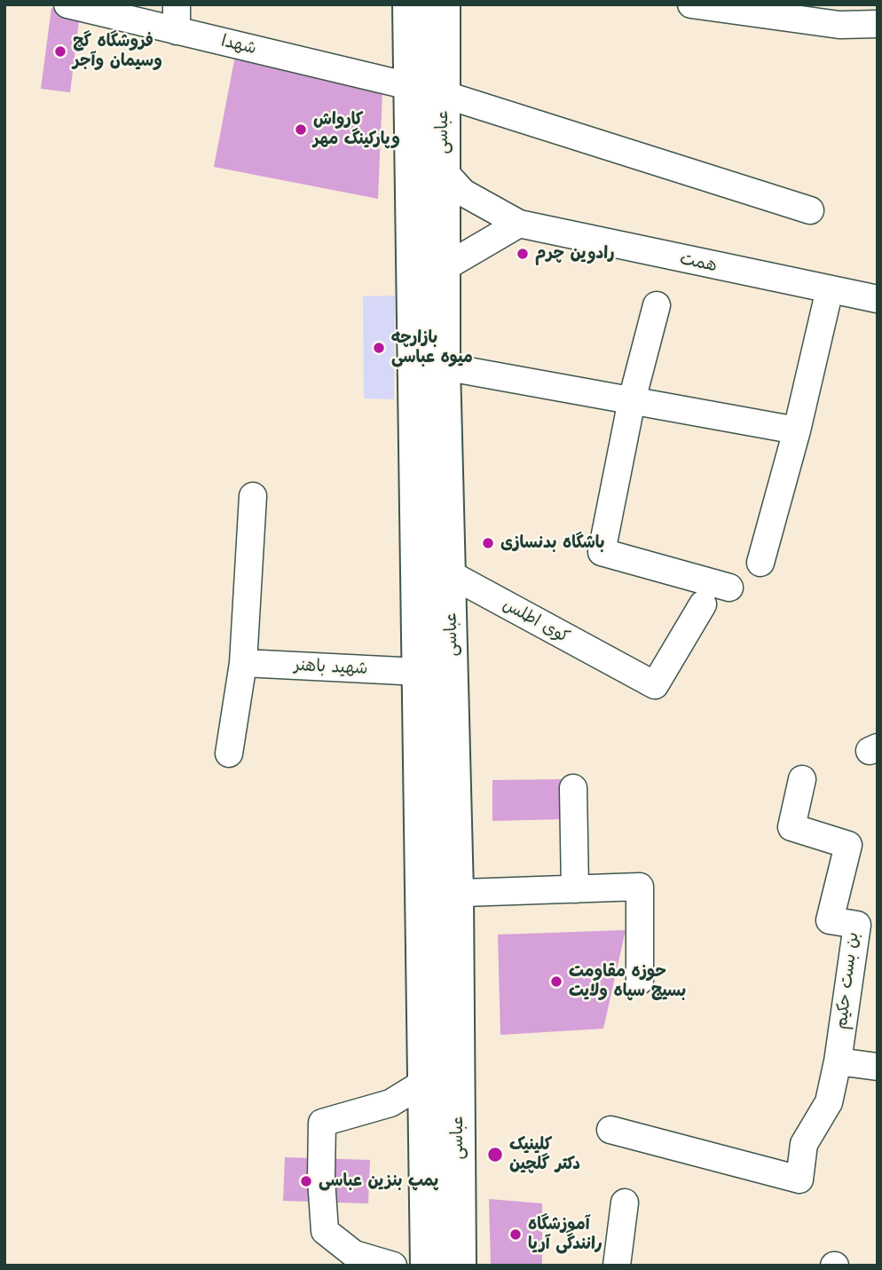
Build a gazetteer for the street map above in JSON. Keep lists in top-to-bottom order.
{
  "streets": {
    "main road": ["عباسى"],
    "street": [
      "شهدا",
      "همت",
      "کوی اطلس",
      "شهید باهنر",
      "بن بست حکیم"
    ]
  },
  "crossings": [
    ["شهدا", "عباسى"],
    ["عباسى", "همت"],
    ["عباسى", "کوی اطلس"],
    ["عباسى", "شهید باهنر"]
  ],
  "places": [
    "فروشگاه گچ وسیمان وآجر",
    "کارواش وپارکینگ مهر",
    "رادوین چرم",
    "بازارچه میوه عباسی",
    "باشگاه بدنسازی",
    "حوزه مقاومت بسیج سپاه ولایت",
    "کلینیک دکتر گلچین",
    "پمپ بنزین عباسی",
    "آموزشگاه رانندگی آریا"
  ]
}
